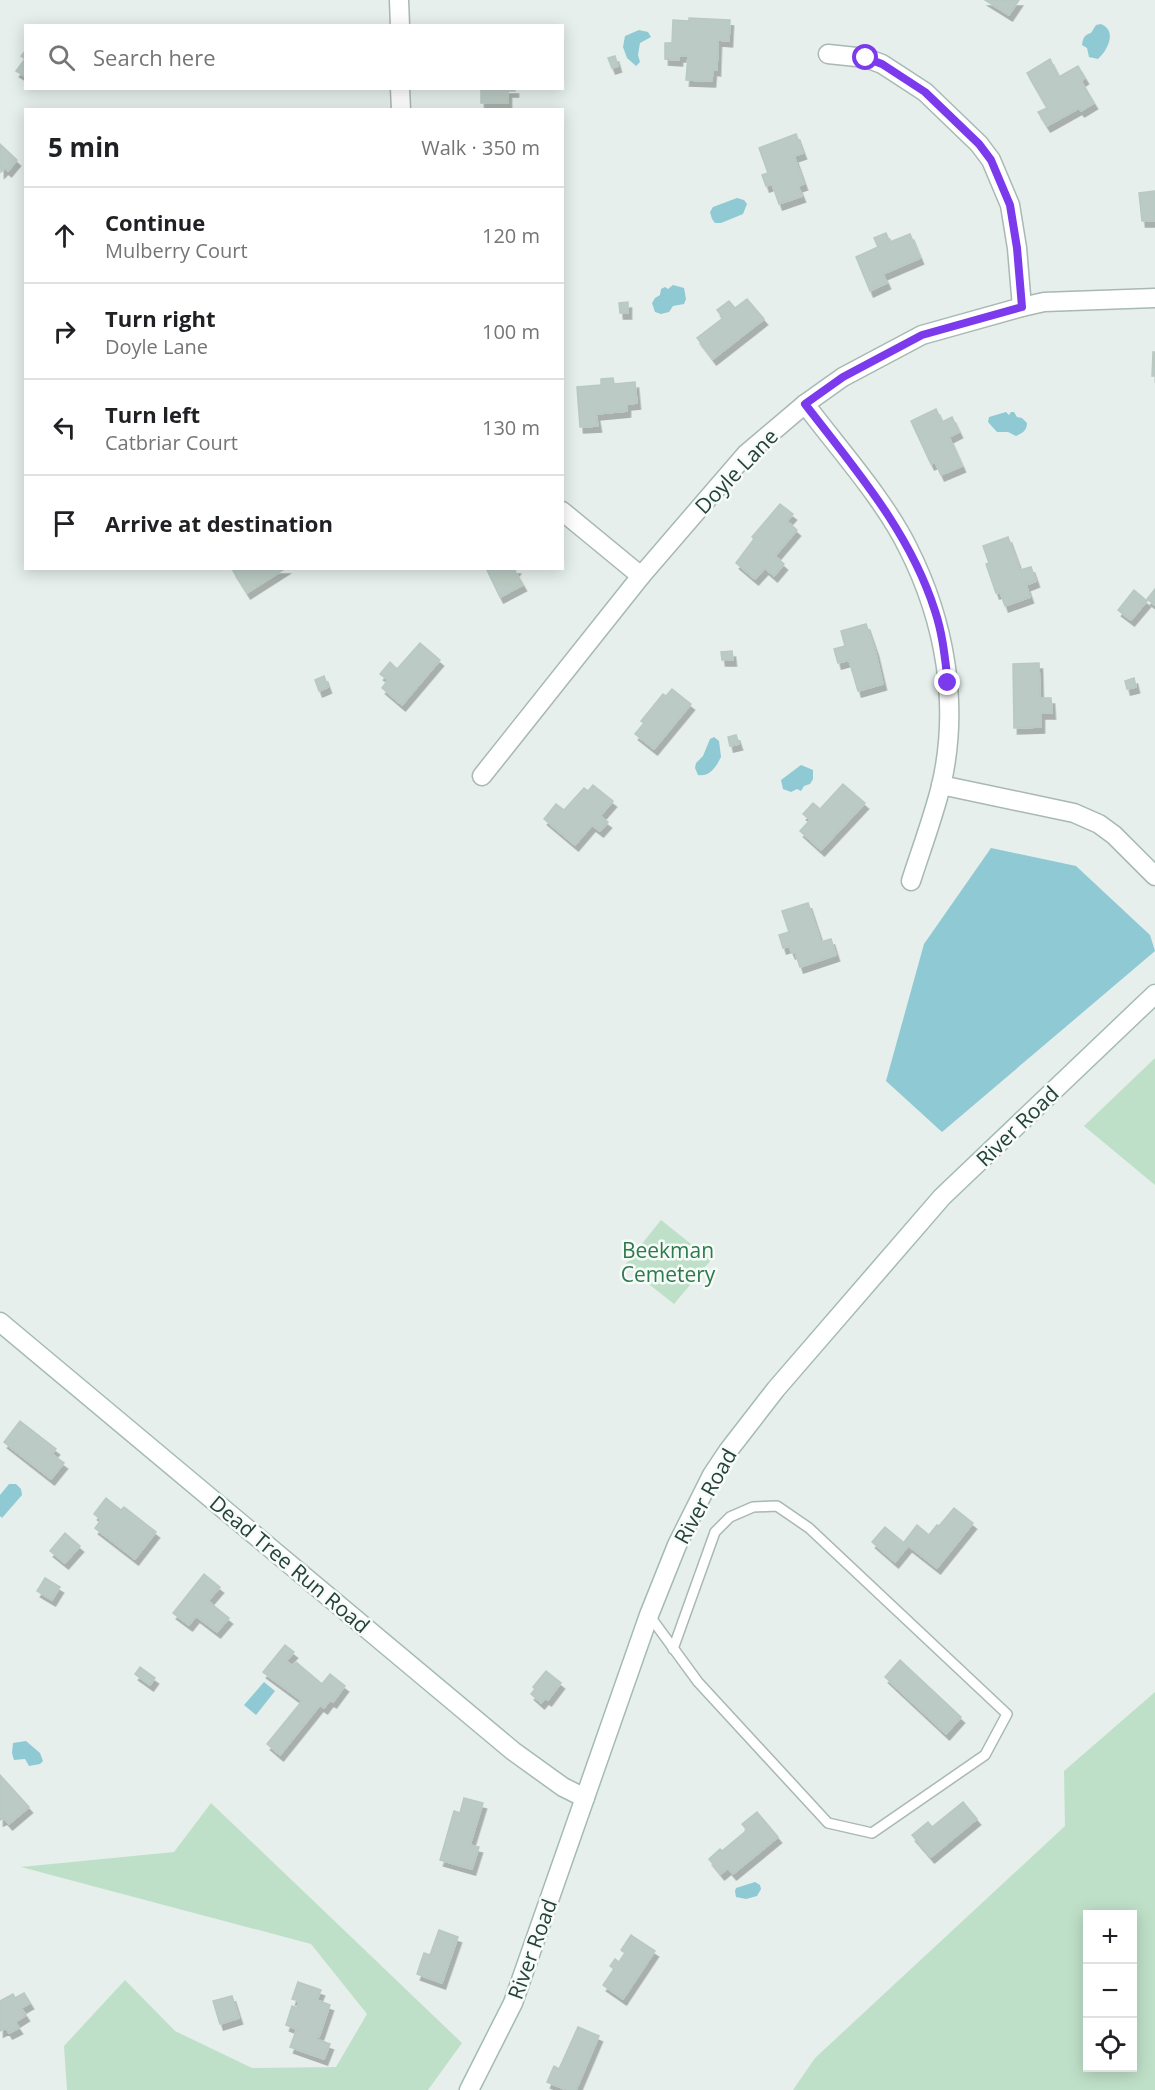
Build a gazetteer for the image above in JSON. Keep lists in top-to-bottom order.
{
  "streets": {
    "street": ["Doyle Lane", "River Road", "Dead Tree Run Road"]
  },
  "crossings": [
    ["River Road", "Dead Tree Run Road"]
  ],
  "parks": ["Beekman Cemetery"],
  "page": {
    "search": "Search here",
    "heading": ["5 min", "Walk · 350 m"],
    "list": [
      ["Continue", "Mulberry Court", "120 m"],
      ["Turn right", "Doyle Lane", "100 m"],
      ["Turn left", "Catbriar Court", "130 m"],
      "Arrive at destination"
    ],
    "map_buttons": ["+", "−"]
  }
}
